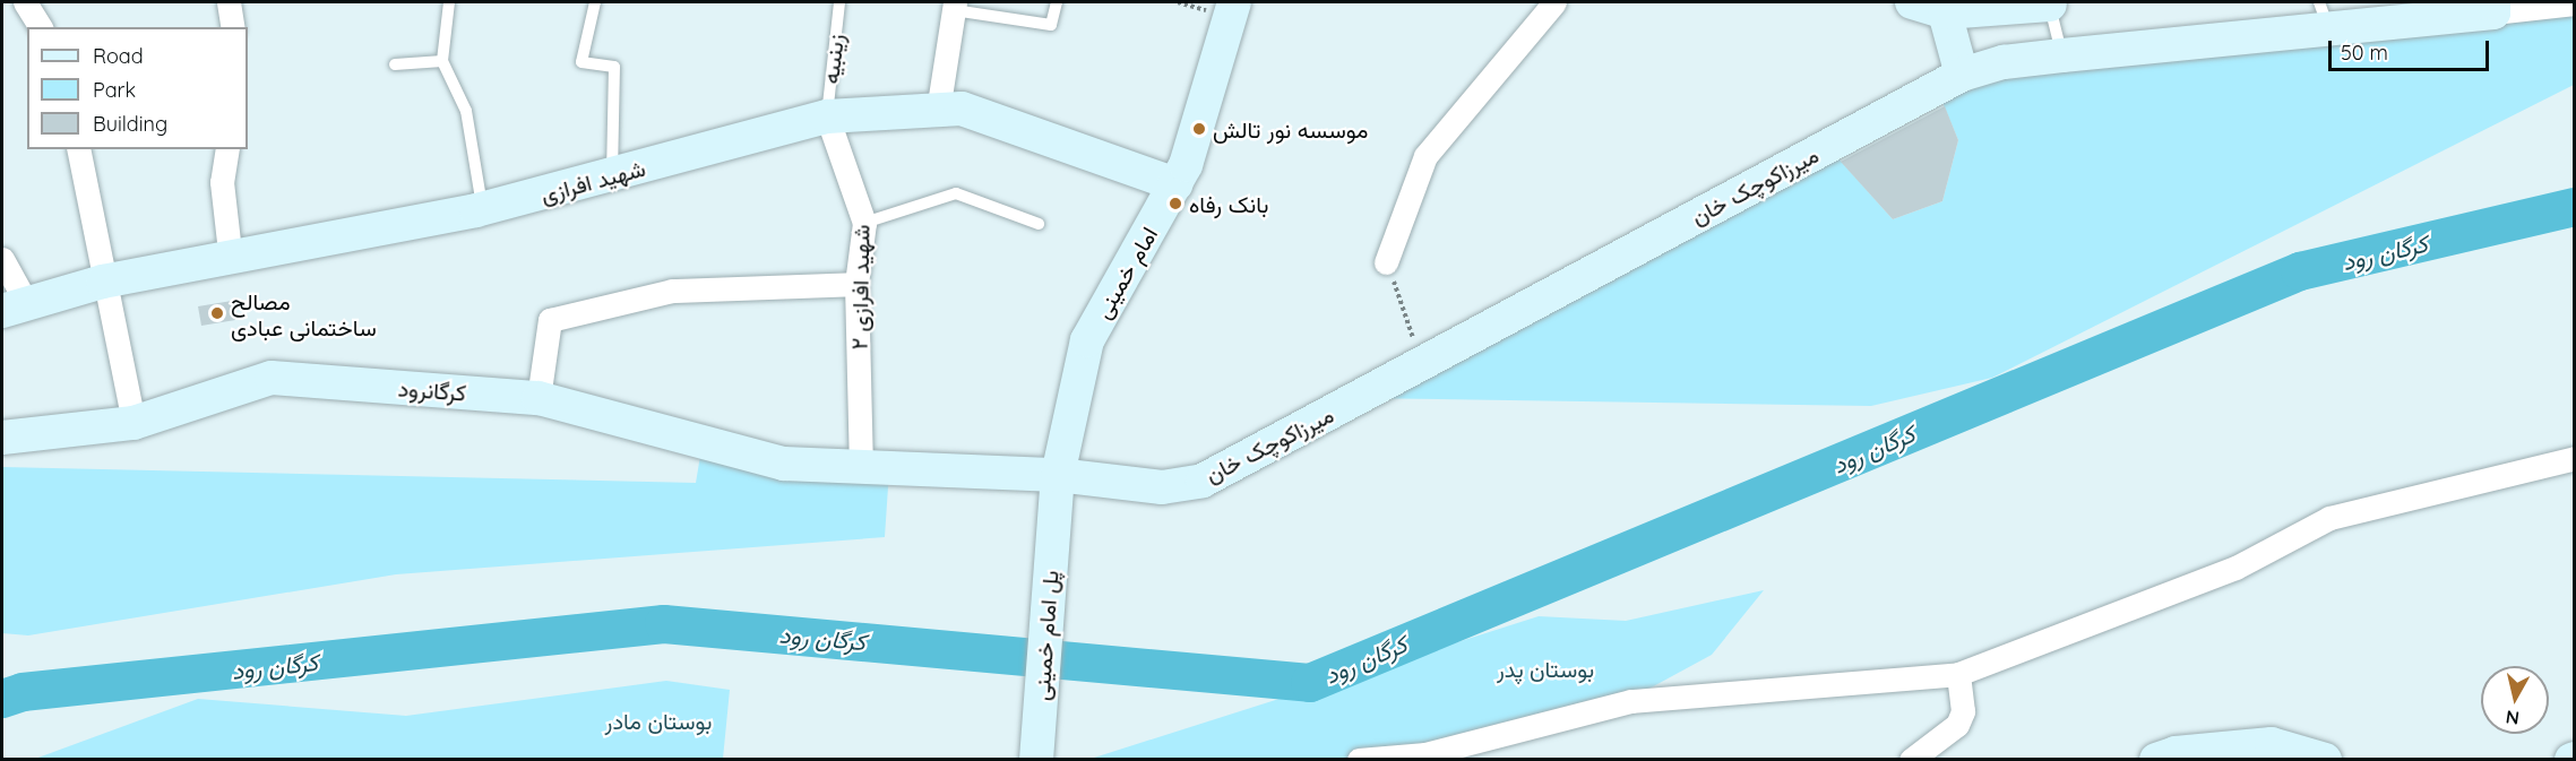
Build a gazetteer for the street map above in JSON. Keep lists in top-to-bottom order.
{
  "streets": {
    "street": [
      "شهید افرازی",
      "میرزاکوچک خان",
      "امام خمینی",
      "شهید افرازی ۲",
      "کرگانرود",
      "پل امام خمینی"
    ],
    "lane": ["زینبیه"]
  },
  "crossings": [
    ["زینبیه", "شهید افرازی"],
    ["زینبیه", "شهید افرازی ۲"],
    ["شهید افرازی", "امام خمینی"],
    ["شهید افرازی", "شهید افرازی ۲"],
    ["میرزاکوچک خان", "امام خمینی"],
    ["میرزاکوچک خان", "شهید افرازی ۲"],
    ["میرزاکوچک خان", "کرگانرود"],
    ["امام خمینی", "پل امام خمینی"],
    ["شهید افرازی ۲", "کرگانرود"]
  ],
  "water": ["کرگان رود"],
  "parks": ["بوستان پدر", "بوستان مادر"],
  "places": ["موسسه نور تالش", "بانک رفاه", "مصالح ساختمانی عبادی"],
  "legend": ["Road", "Park", "Building"],
  "scale_bar": "50 m",
  "north": "bottom"
}
